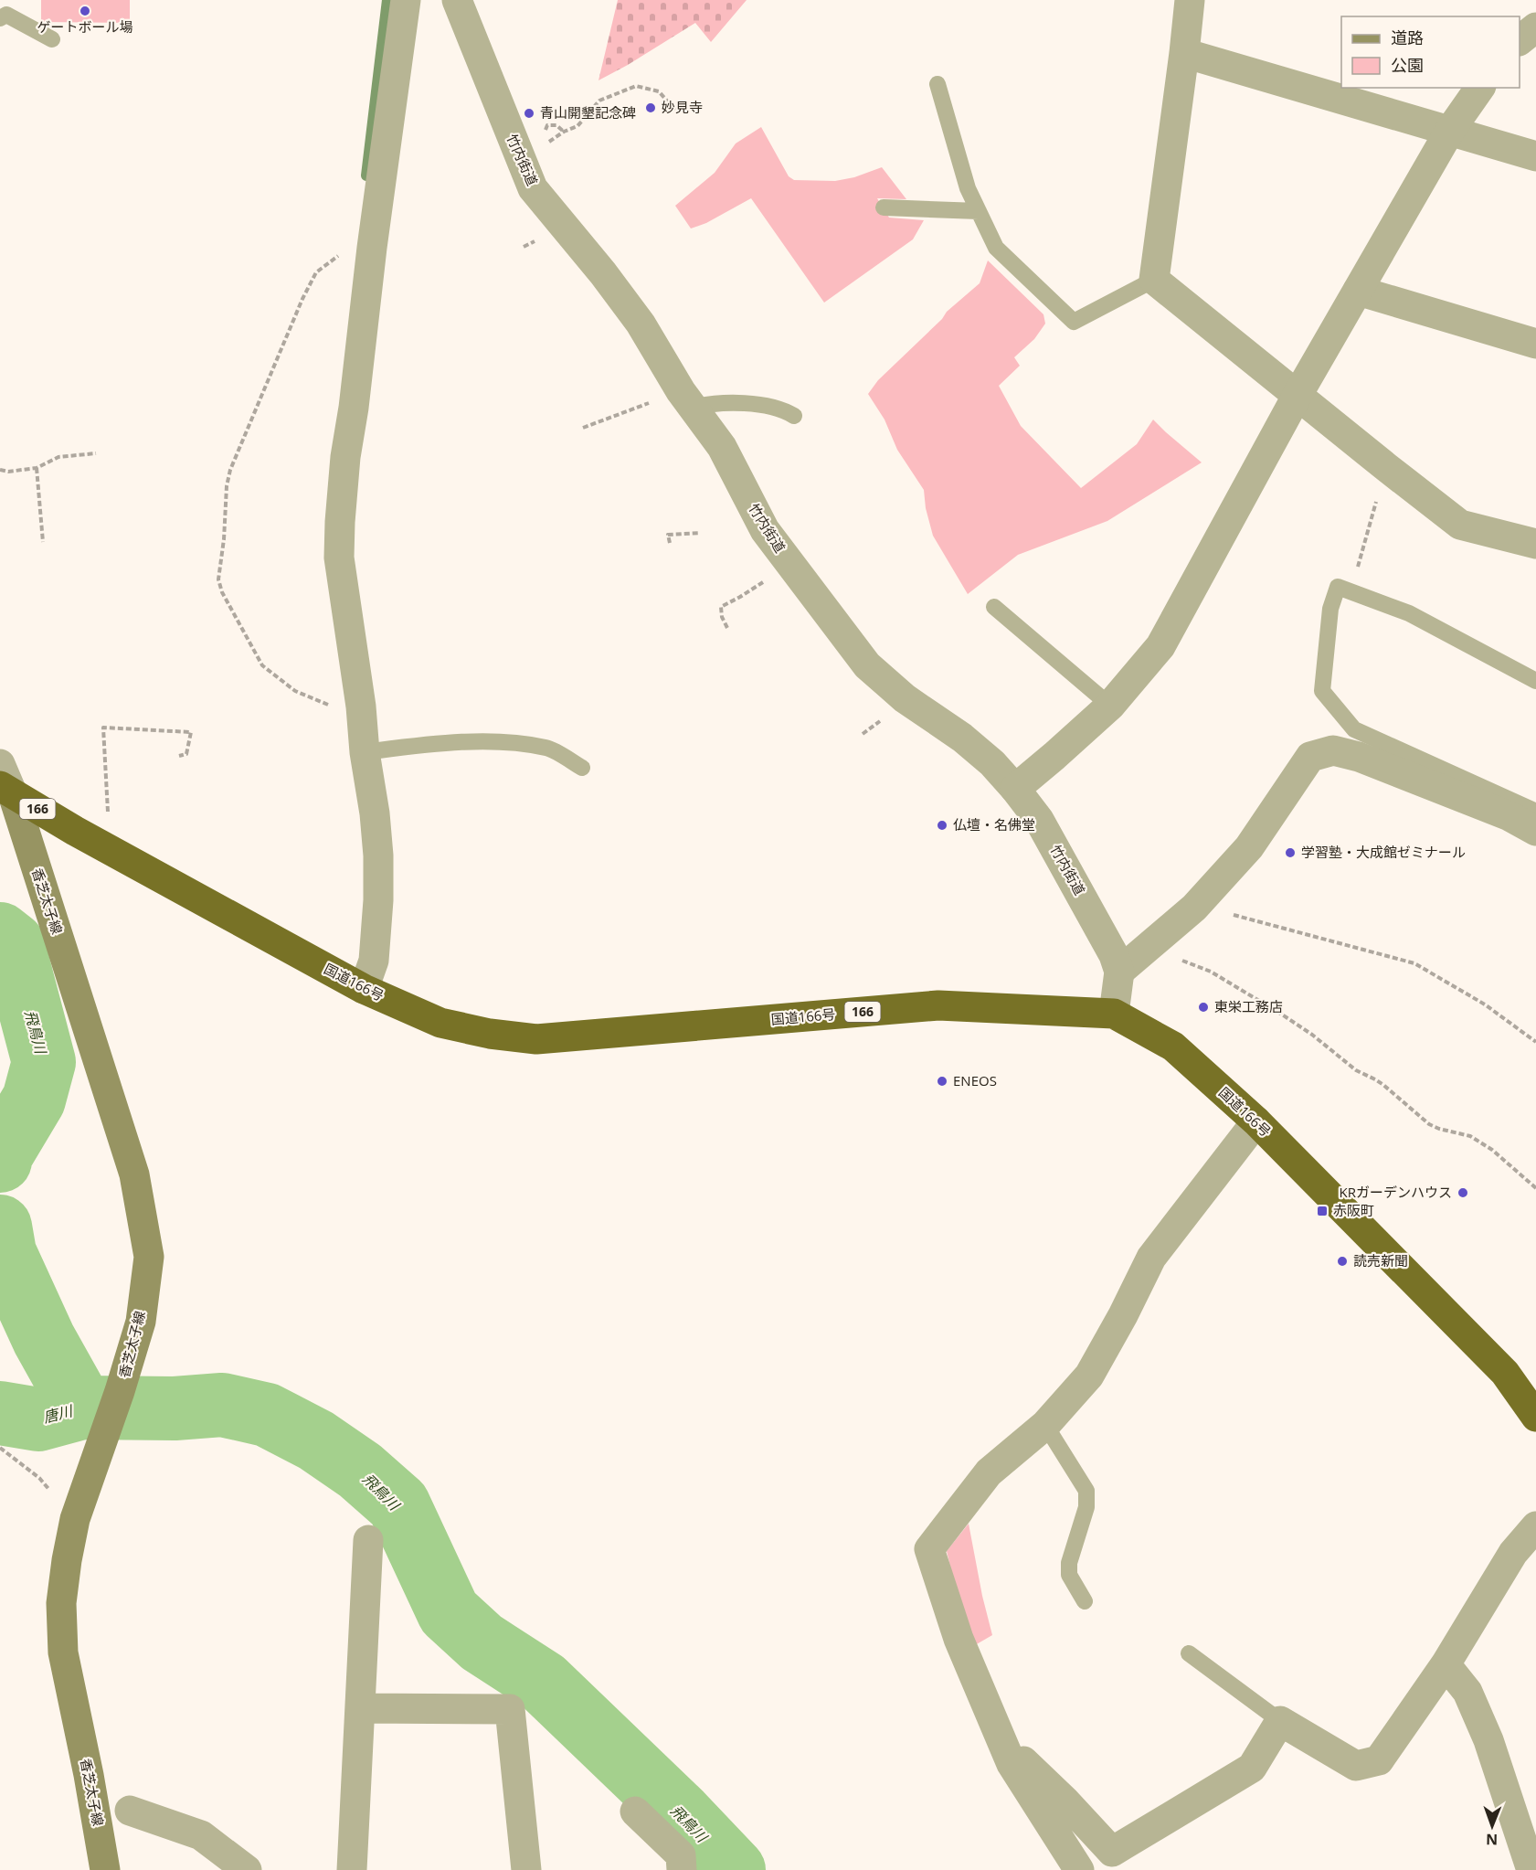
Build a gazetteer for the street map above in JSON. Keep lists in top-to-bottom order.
{
  "streets": {
    "highway": ["166", "国道166号"],
    "main road": ["香芝太子線"],
    "street": ["竹内街道"]
  },
  "crossings": [
    ["竹内街道", "国道166号"],
    ["香芝太子線", "国道166号"]
  ],
  "water": ["飛鳥川", "唐川"],
  "places": {
    "other": [
      "ゲートボール場",
      "妙見寺",
      "青山開墾記念碑",
      "仏壇・名佛堂",
      "学習塾・大成館ゼミナール",
      "東栄工務店",
      "ENEOS",
      "KRガーデンハウス",
      "読売新聞"
    ],
    "transit": ["赤阪町"]
  },
  "legend": ["道路", "公園"],
  "north": "bottom"
}
